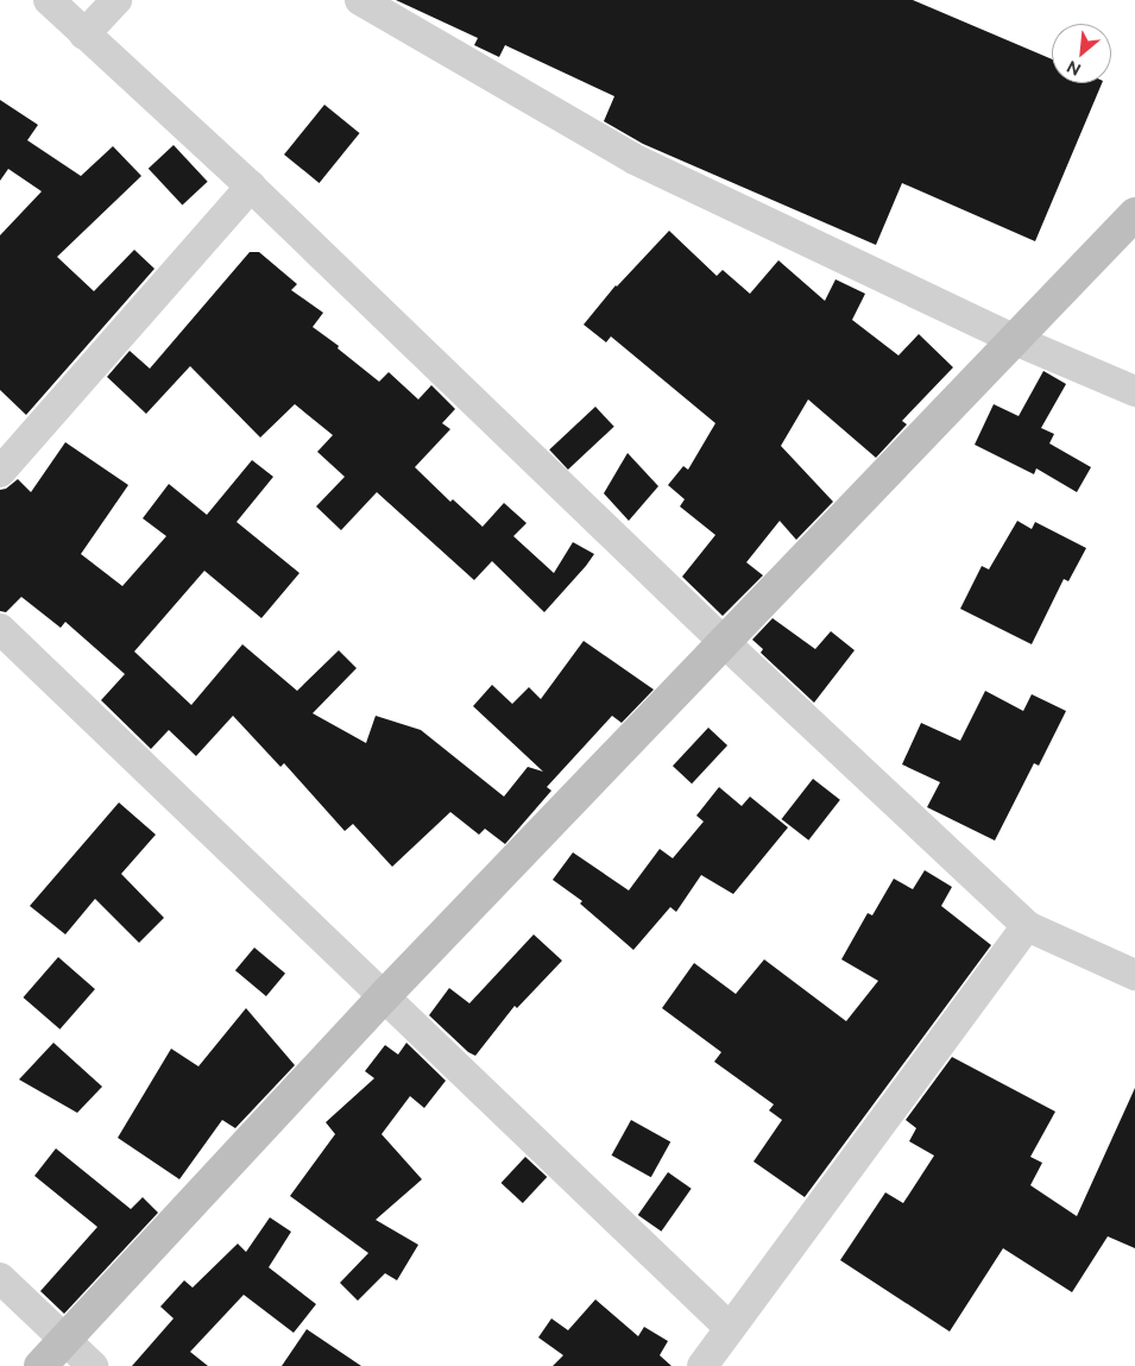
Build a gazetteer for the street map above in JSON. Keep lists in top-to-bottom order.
{
  "north": "bottom left"
}
